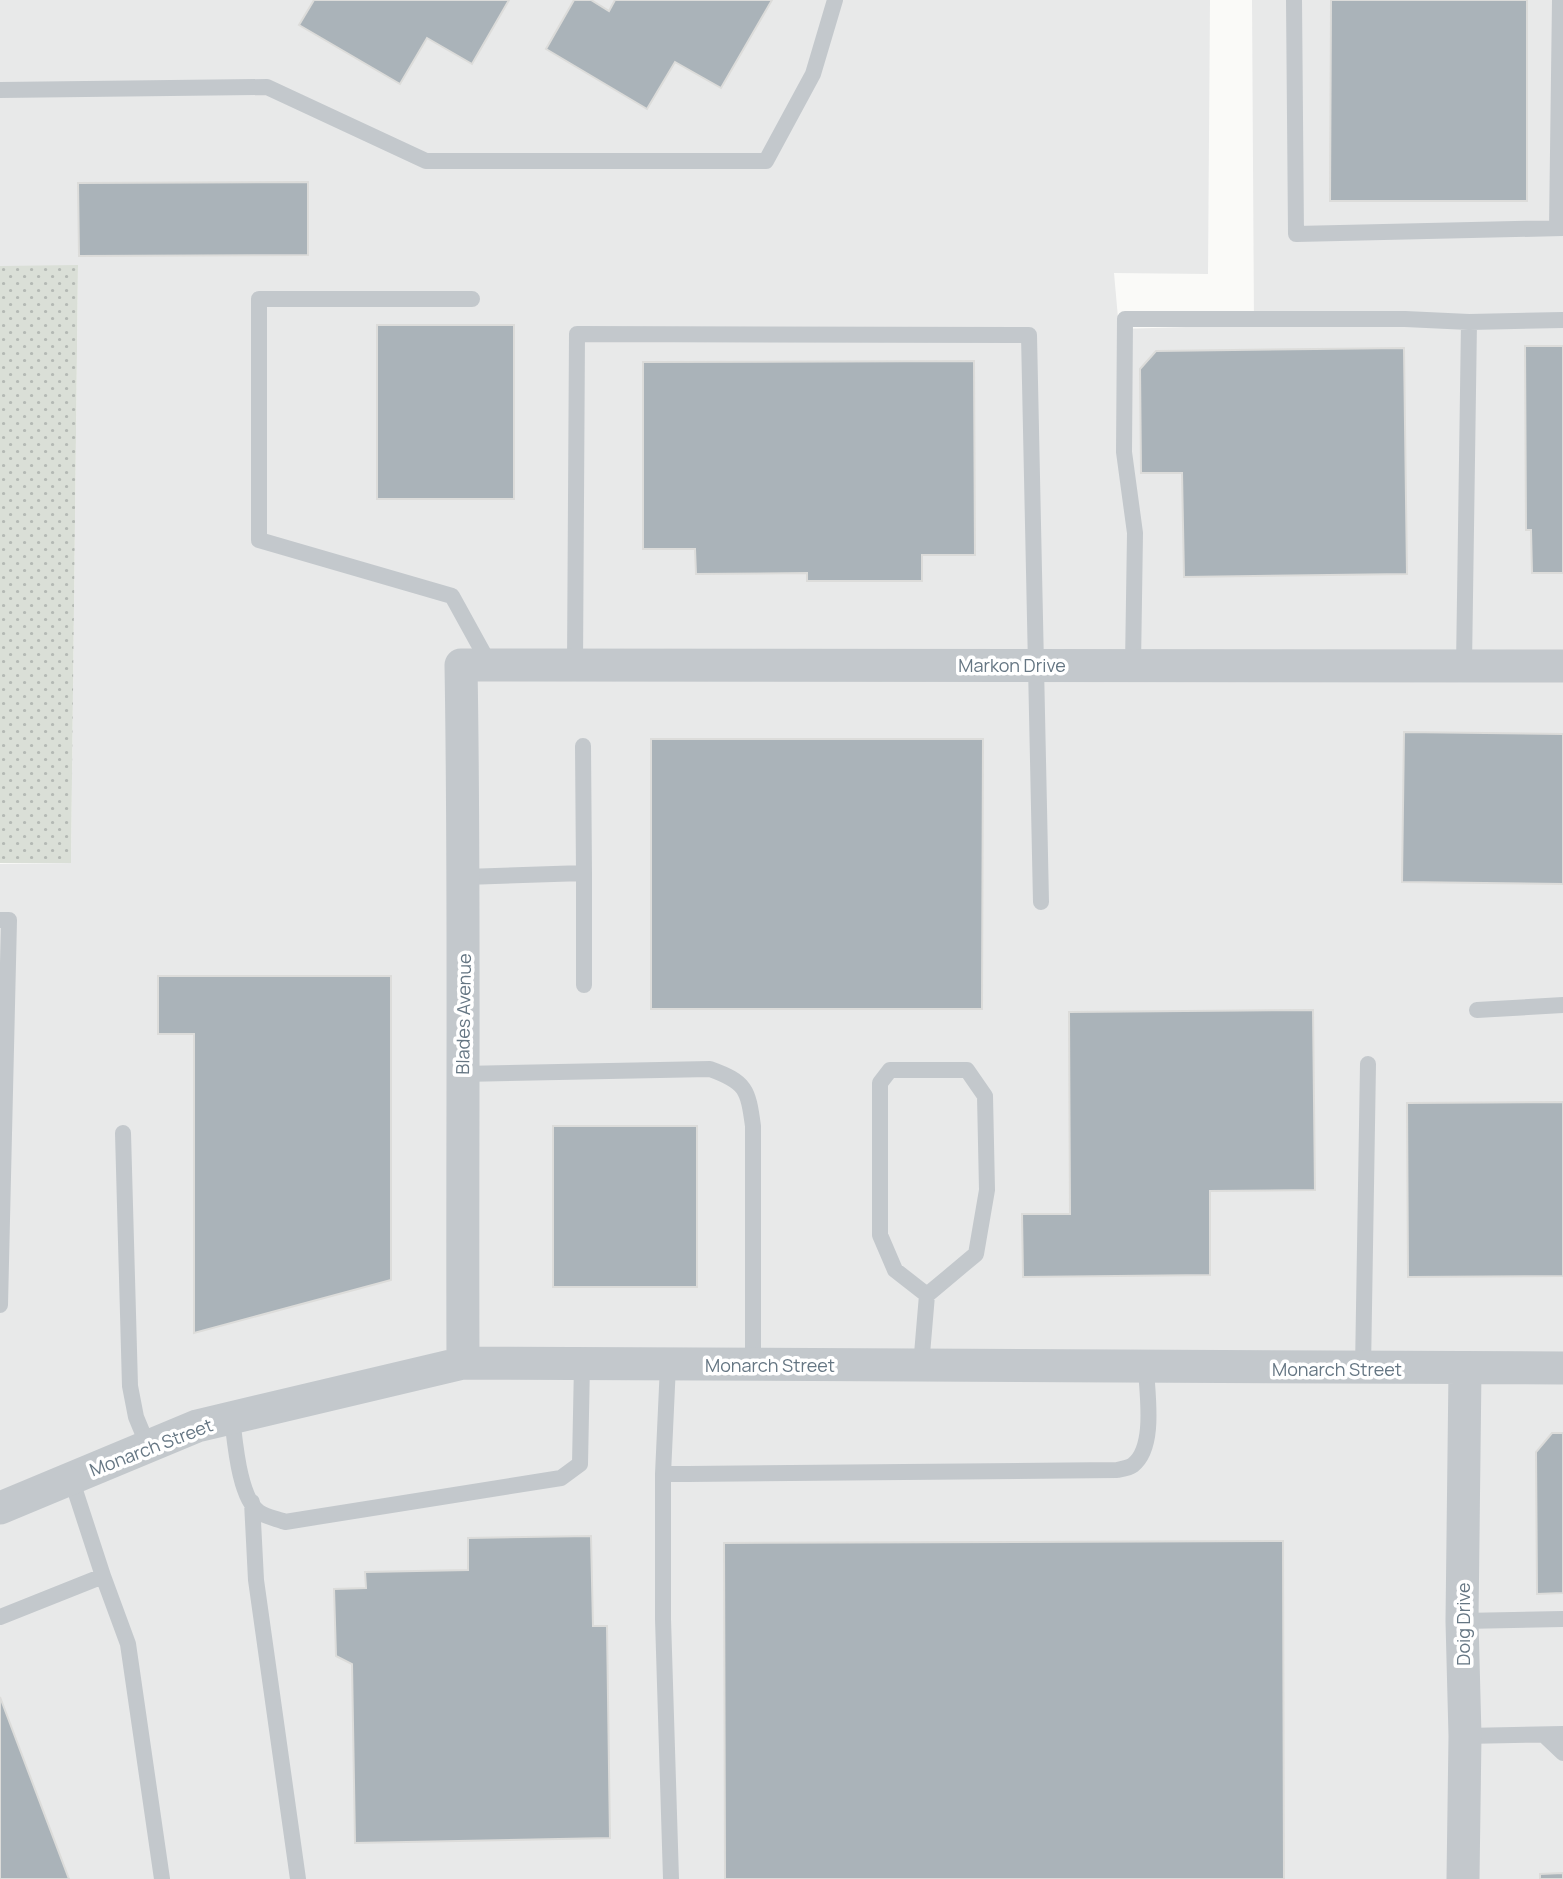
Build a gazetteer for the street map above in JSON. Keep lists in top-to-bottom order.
{
  "streets": {
    "street": [
      "Markon Drive",
      "Blades Avenue",
      "Monarch Street",
      "Doig Drive"
    ]
  },
  "crossings": [
    ["Markon Drive", "Blades Avenue"],
    ["Blades Avenue", "Monarch Street"],
    ["Monarch Street", "Doig Drive"]
  ]
}
